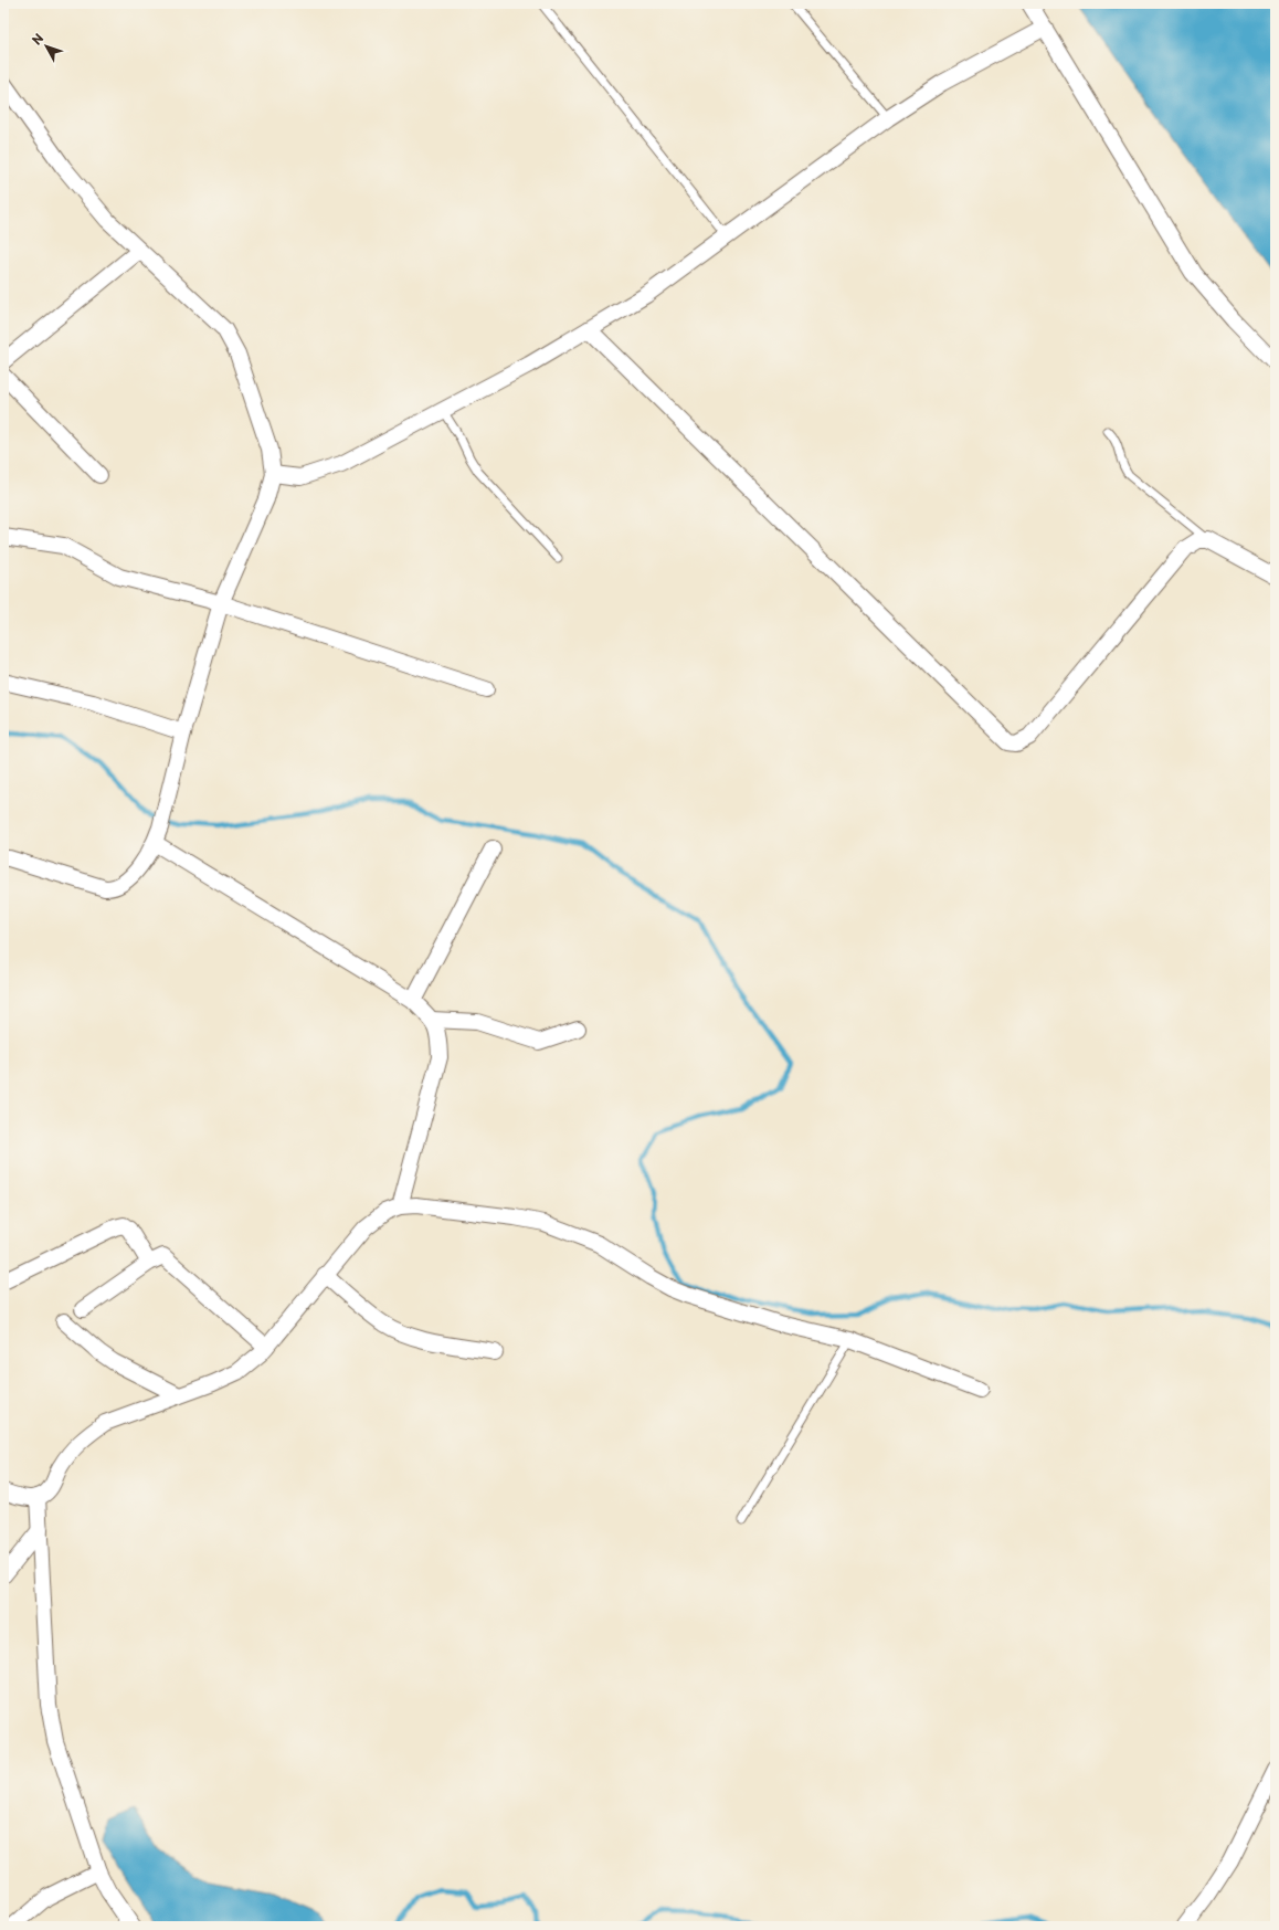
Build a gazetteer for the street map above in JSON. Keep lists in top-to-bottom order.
{
  "north": "top left"
}
